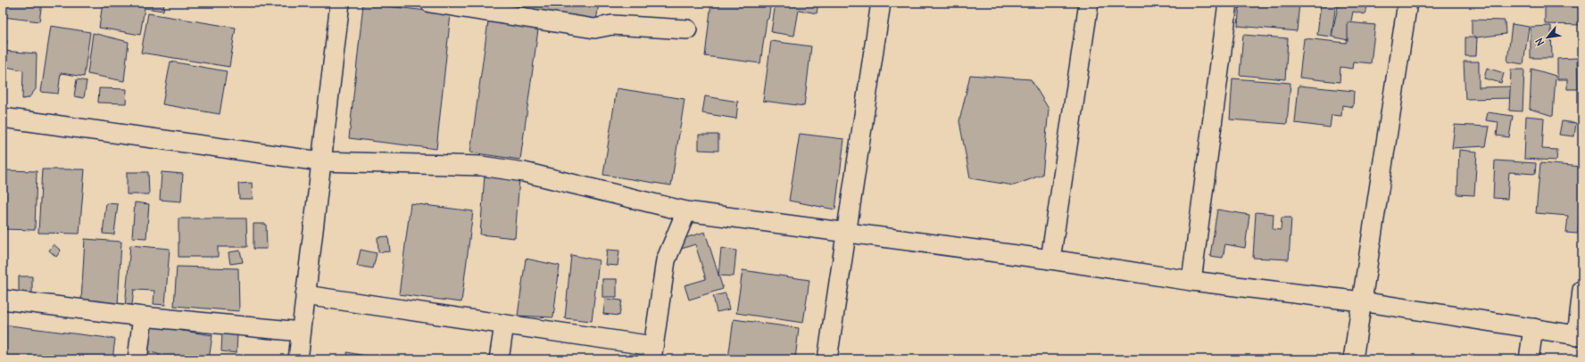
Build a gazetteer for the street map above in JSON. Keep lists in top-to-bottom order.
{
  "north": "bottom left"
}
